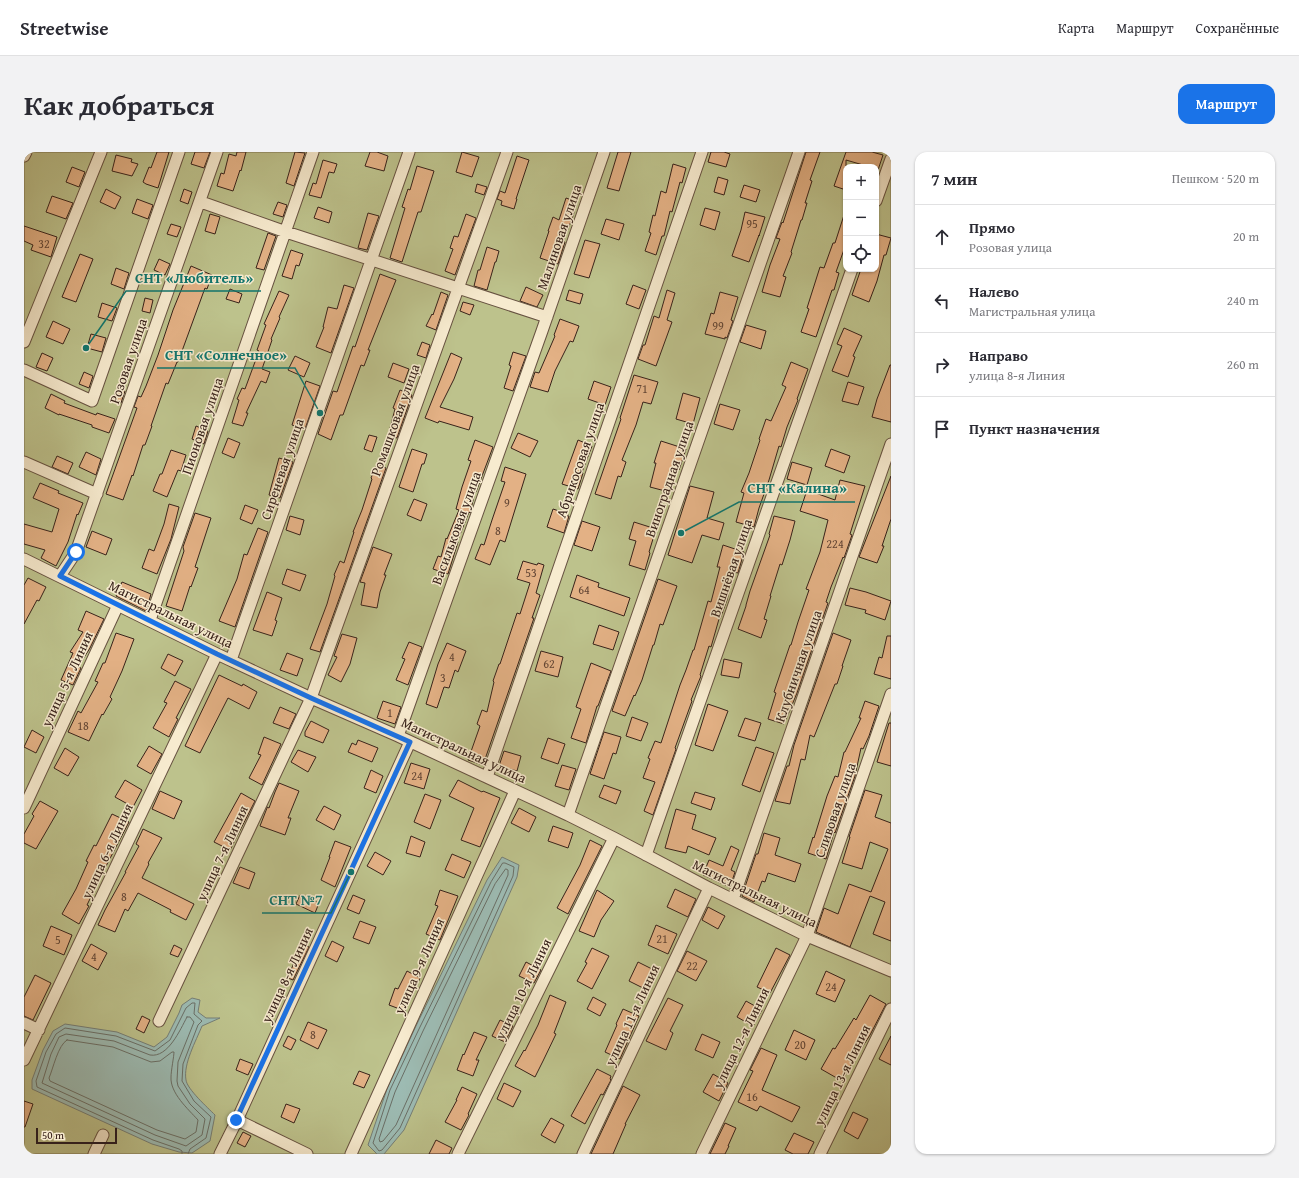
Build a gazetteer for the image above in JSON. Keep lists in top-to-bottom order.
{
  "streets": {
    "street": [
      "Малиновая улица",
      "Розовая улица",
      "Ромашковая улица",
      "Пионовая улица",
      "Абрикосовая улица",
      "Сиреневая улица",
      "Виноградная улица",
      "Васильковая улица",
      "Вишнёвая улица",
      "Магистральная улица",
      "Клубничная улица",
      "улица 5-я Линия",
      "Сливовая улица",
      "улица 6-я Линия",
      "улица 7-я Линия",
      "улица 9-я Линия",
      "улица 8-я Линия",
      "улица 10-я Линия",
      "улица 11-я Линия",
      "улица 12-я Линия",
      "улица 13-я Линия"
    ]
  },
  "crossings": [
    ["Малиновая улица", "Васильковая улица"],
    ["Розовая улица", "Магистральная улица"],
    ["Ромашковая улица", "Магистральная улица"],
    ["Ромашковая улица", "улица 7-я Линия"],
    ["Пионовая улица", "Магистральная улица"],
    ["Абрикосовая улица", "Магистральная улица"],
    ["Сиреневая улица", "Магистральная улица"],
    ["Виноградная улица", "Магистральная улица"],
    ["Васильковая улица", "Магистральная улица"],
    ["Вишнёвая улица", "Магистральная улица"],
    ["Магистральная улица", "Клубничная улица"],
    ["Магистральная улица", "улица 5-я Линия"],
    ["Магистральная улица", "Сливовая улица"],
    ["Магистральная улица", "улица 6-я Линия"],
    ["Магистральная улица", "улица 7-я Линия"],
    ["Магистральная улица", "улица 9-я Линия"],
    ["Магистральная улица", "улица 8-я Линия"],
    ["Магистральная улица", "улица 10-я Линия"],
    ["Магистральная улица", "улица 11-я Линия"],
    ["Магистральная улица", "улица 12-я Линия"],
    ["Сливовая улица", "улица 12-я Линия"]
  ],
  "places": [
    "СНТ «Любитель»",
    "СНТ «Солнечное»",
    "СНТ «Калина»",
    "СНТ №7"
  ],
  "house_numbers": [
    "95",
    "32",
    "99",
    "71",
    "9",
    "8",
    "224",
    "53",
    "64",
    "4",
    "62",
    "3",
    "1",
    "18",
    "24",
    "8",
    "21",
    "5",
    "4",
    "22",
    "24",
    "8",
    "20",
    "16"
  ],
  "scale_bar": "50 m",
  "page": {
    "header": "Streetwise",
    "nav": ["Карта", "Маршрут", "Сохранённые"],
    "title": "Как добраться",
    "buttons": "Маршрут",
    "heading": ["7 мин", "Пешком · 520 m"],
    "map_buttons": ["+", "−"],
    "list": [
      ["Прямо", "Розовая улица", "20 m"],
      ["Налево", "Магистральная улица", "240 m"],
      ["Направо", "улица 8-я Линия", "260 m"],
      "Пункт назначения"
    ],
    "scale": "50 m"
  }
}
